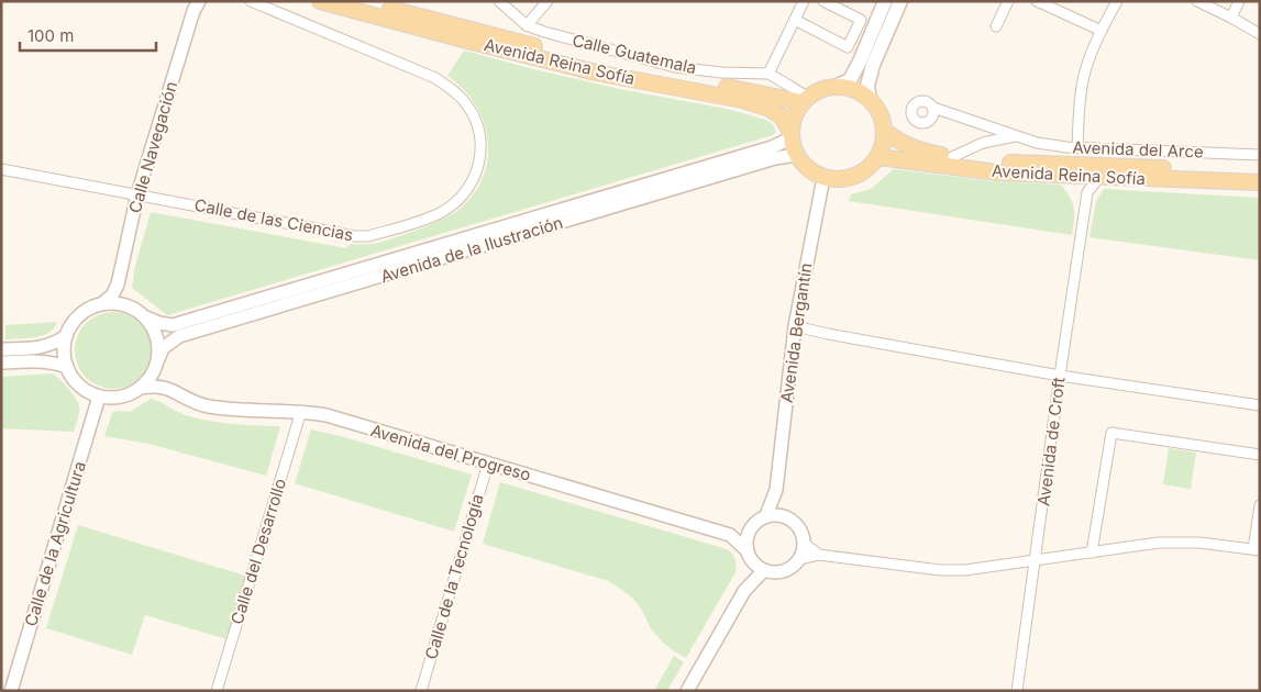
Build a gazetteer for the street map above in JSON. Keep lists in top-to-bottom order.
{
  "streets": {
    "main road": ["Avenida Reina Sofía"],
    "street": [
      "Calle Guatemala",
      "Calle Navegación",
      "Avenida del Arce",
      "Calle de las Ciencias",
      "Avenida de la Ilustración",
      "Avenida Bergantín",
      "Avenida de Croft",
      "Avenida del Progreso",
      "Calle de la Agricultura",
      "Calle del Desarrollo",
      "Calle de la Tecnología"
    ]
  },
  "crossings": [
    ["Calle Guatemala", "Avenida Reina Sofía"],
    ["Calle Guatemala", "Avenida de la Ilustración"],
    ["Calle Guatemala", "Avenida Bergantín"],
    ["Avenida Reina Sofía", "Avenida del Arce"],
    ["Avenida Reina Sofía", "Avenida de la Ilustración"],
    ["Avenida Reina Sofía", "Avenida Bergantín"],
    ["Avenida Reina Sofía", "Avenida de Croft"],
    ["Calle Navegación", "Calle de las Ciencias"],
    ["Calle Navegación", "Avenida de la Ilustración"],
    ["Calle Navegación", "Avenida del Progreso"],
    ["Calle Navegación", "Calle de la Agricultura"],
    ["Avenida de la Ilustración", "Avenida Bergantín"],
    ["Avenida de la Ilustración", "Avenida del Progreso"],
    ["Avenida de la Ilustración", "Calle de la Agricultura"],
    ["Avenida Bergantín", "Avenida del Progreso"],
    ["Avenida del Progreso", "Calle de la Agricultura"],
    ["Avenida del Progreso", "Calle del Desarrollo"],
    ["Avenida del Progreso", "Calle de la Tecnología"]
  ],
  "scale_bar": "100 m"
}
